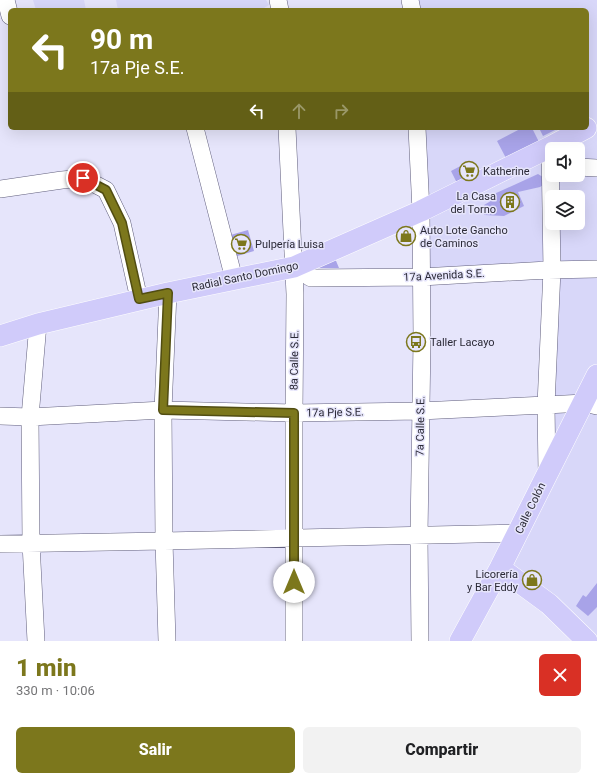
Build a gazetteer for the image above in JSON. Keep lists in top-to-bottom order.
{
  "streets": {
    "main road": ["Radial Santo Domingo", "Calle Colón"],
    "street": [
      "17a Avenida S.E.",
      "8a Calle S.E.",
      "17a Pje S.E.",
      "7a Calle S.E."
    ]
  },
  "crossings": [
    ["17a Avenida S.E.", "Radial Santo Domingo"],
    ["17a Avenida S.E.", "8a Calle S.E."],
    ["17a Avenida S.E.", "7a Calle S.E."],
    ["Radial Santo Domingo", "8a Calle S.E."],
    ["Radial Santo Domingo", "7a Calle S.E."],
    ["8a Calle S.E.", "17a Pje S.E."],
    ["17a Pje S.E.", "7a Calle S.E."],
    ["17a Pje S.E.", "Calle Colón"]
  ],
  "places": {
    "supermarket": ["Katherine", "Pulpería Luisa"],
    "building": ["La Casa del Torno"],
    "shop": ["Auto Lote Gancho de Caminos", "Licorería y Bar Eddy"],
    "bus stop": ["Taller Lacayo"]
  },
  "page": {
    "turn": ["90 m", "17a Pje S.E."],
    "heading": ["1 min", "330 m · 10:06"],
    "buttons": ["Salir", "Compartir"]
  }
}
